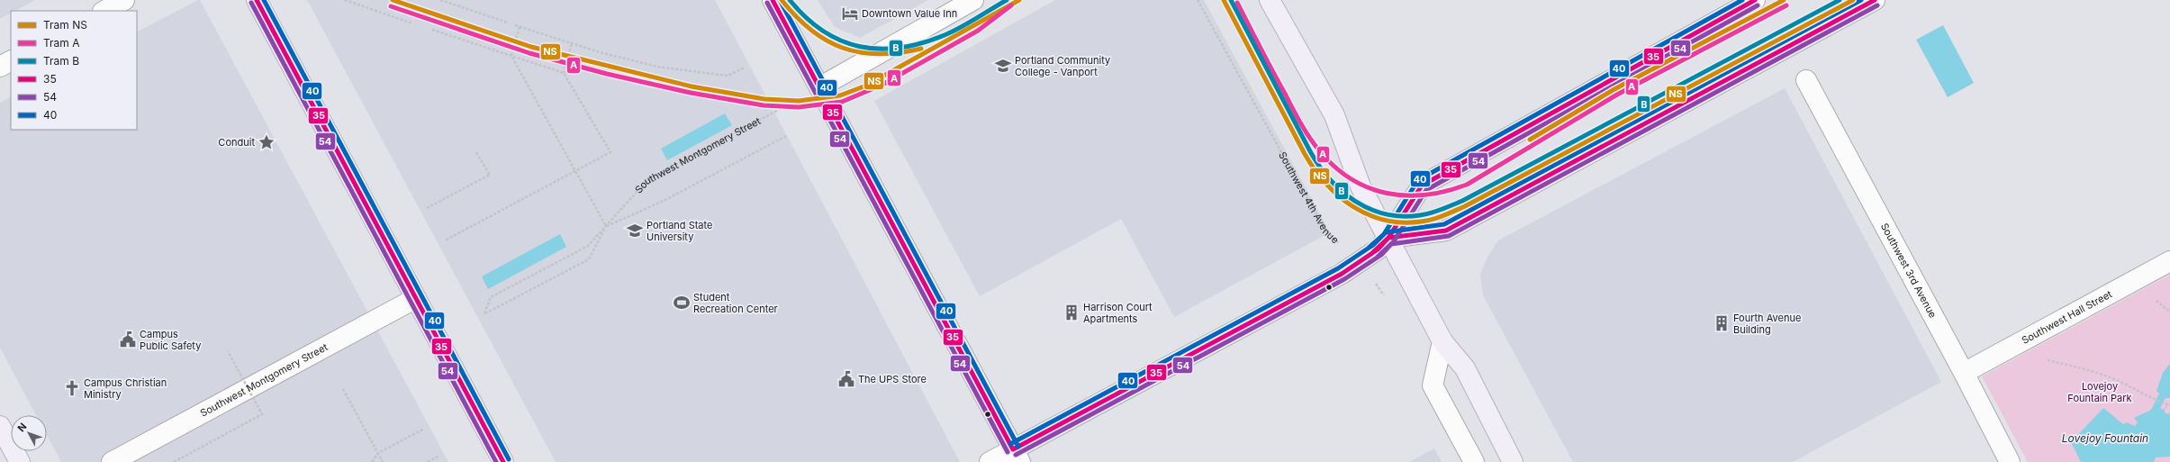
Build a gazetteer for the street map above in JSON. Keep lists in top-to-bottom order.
{
  "streets": {
    "street": ["Southwest Montgomery Street", "Southwest 3rd Avenue", "Southwest Hall Street"],
    "path": ["Southwest 4th Avenue"]
  },
  "crossings": [
    ["Southwest 3rd Avenue", "Southwest Hall Street"]
  ],
  "water": ["Lovejoy Fountain"],
  "parks": ["Lovejoy Fountain Park"],
  "places": {
    "hotel": ["Downtown Value Inn"],
    "school or university": ["Portland Community College - Vanport", "Portland State University"],
    "place": ["Conduit"],
    "sports": ["Student Recreation Center"],
    "building": ["Harrison Court Apartments", "Fourth Avenue Building"],
    "public building": ["Campus Public Safety", "The UPS Store"],
    "church": ["Campus Christian Ministry"]
  },
  "lines": [
    "tram line NS",
    "tram line B",
    "transit line 35",
    "transit line 40",
    "tram line A",
    "transit line 54"
  ],
  "legend": [
    "Tram NS",
    "Tram A",
    "Tram B",
    "35",
    "54",
    "40"
  ],
  "north": "top left"
}
